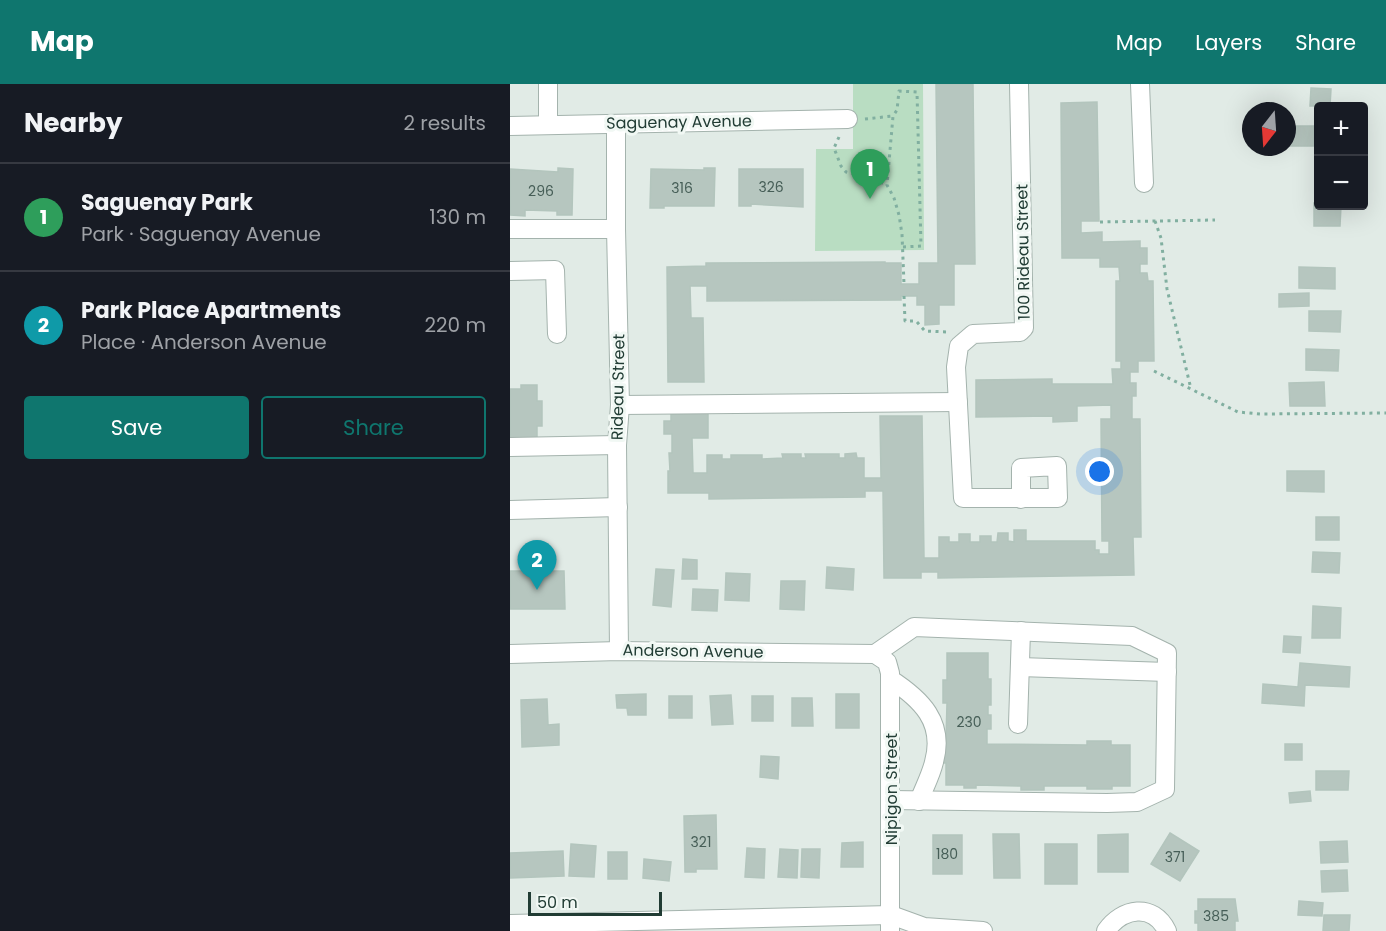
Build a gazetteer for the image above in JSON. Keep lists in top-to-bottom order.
{
  "streets": {
    "street": [
      "Saguenay Avenue",
      "100 Rideau Street",
      "Rideau Street",
      "Anderson Avenue",
      "Nipigon Street"
    ]
  },
  "crossings": [
    ["Saguenay Avenue", "Rideau Street"],
    ["Rideau Street", "Anderson Avenue"],
    ["Anderson Avenue", "Nipigon Street"]
  ],
  "house_numbers": [
    "326",
    "316",
    "296",
    "230",
    "321",
    "180",
    "371",
    "385"
  ],
  "scale_bar": "50 m",
  "north": "bottom",
  "page": {
    "header": "Map",
    "nav": ["Map", "Layers", "Share"],
    "heading": ["Nearby", "2 results"],
    "map_buttons": ["+", "−"],
    "pins": ["1", "2"],
    "list": [
      {
        "mark": "1",
        "name": "Saguenay Park",
        "note": "Park · Saguenay Avenue",
        "value": "130 m"
      },
      {
        "mark": "2",
        "name": "Park Place Apartments",
        "note": "Place · Anderson Avenue",
        "value": "220 m"
      }
    ],
    "buttons": ["Save", "Share"],
    "scale": "50 m"
  }
}
